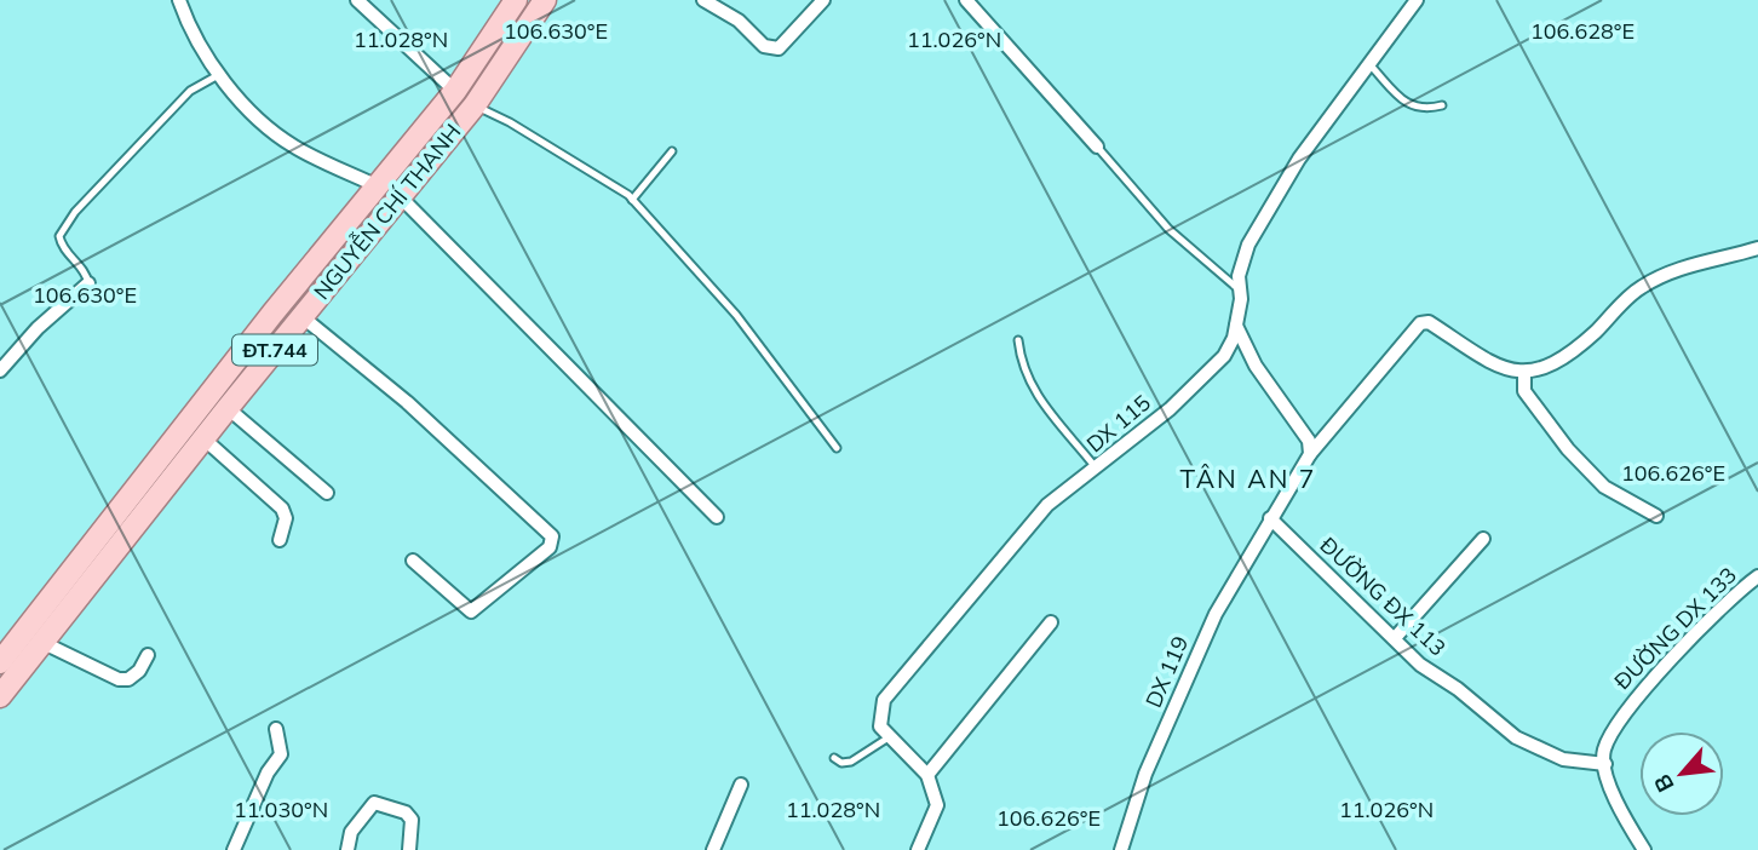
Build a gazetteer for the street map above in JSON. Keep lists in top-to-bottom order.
{
  "streets": {
    "main road": ["NGUYỄN CHÍ THANH", "ĐT.744"],
    "street": [
      "DX 115",
      "ĐƯỜNG ĐX 113",
      "ĐƯỜNG DX 133",
      "DX 119"
    ]
  },
  "crossings": [
    ["ĐƯỜNG ĐX 113", "ĐƯỜNG DX 133"],
    ["ĐƯỜNG ĐX 113", "DX 119"]
  ],
  "districts": ["TÂN AN 7"],
  "north": "bottom left",
  "coordinates": [
    "106.628°E",
    "106.630°E",
    "11.028°N",
    "11.026°N",
    "106.626°E",
    "11.030°N"
  ]
}
